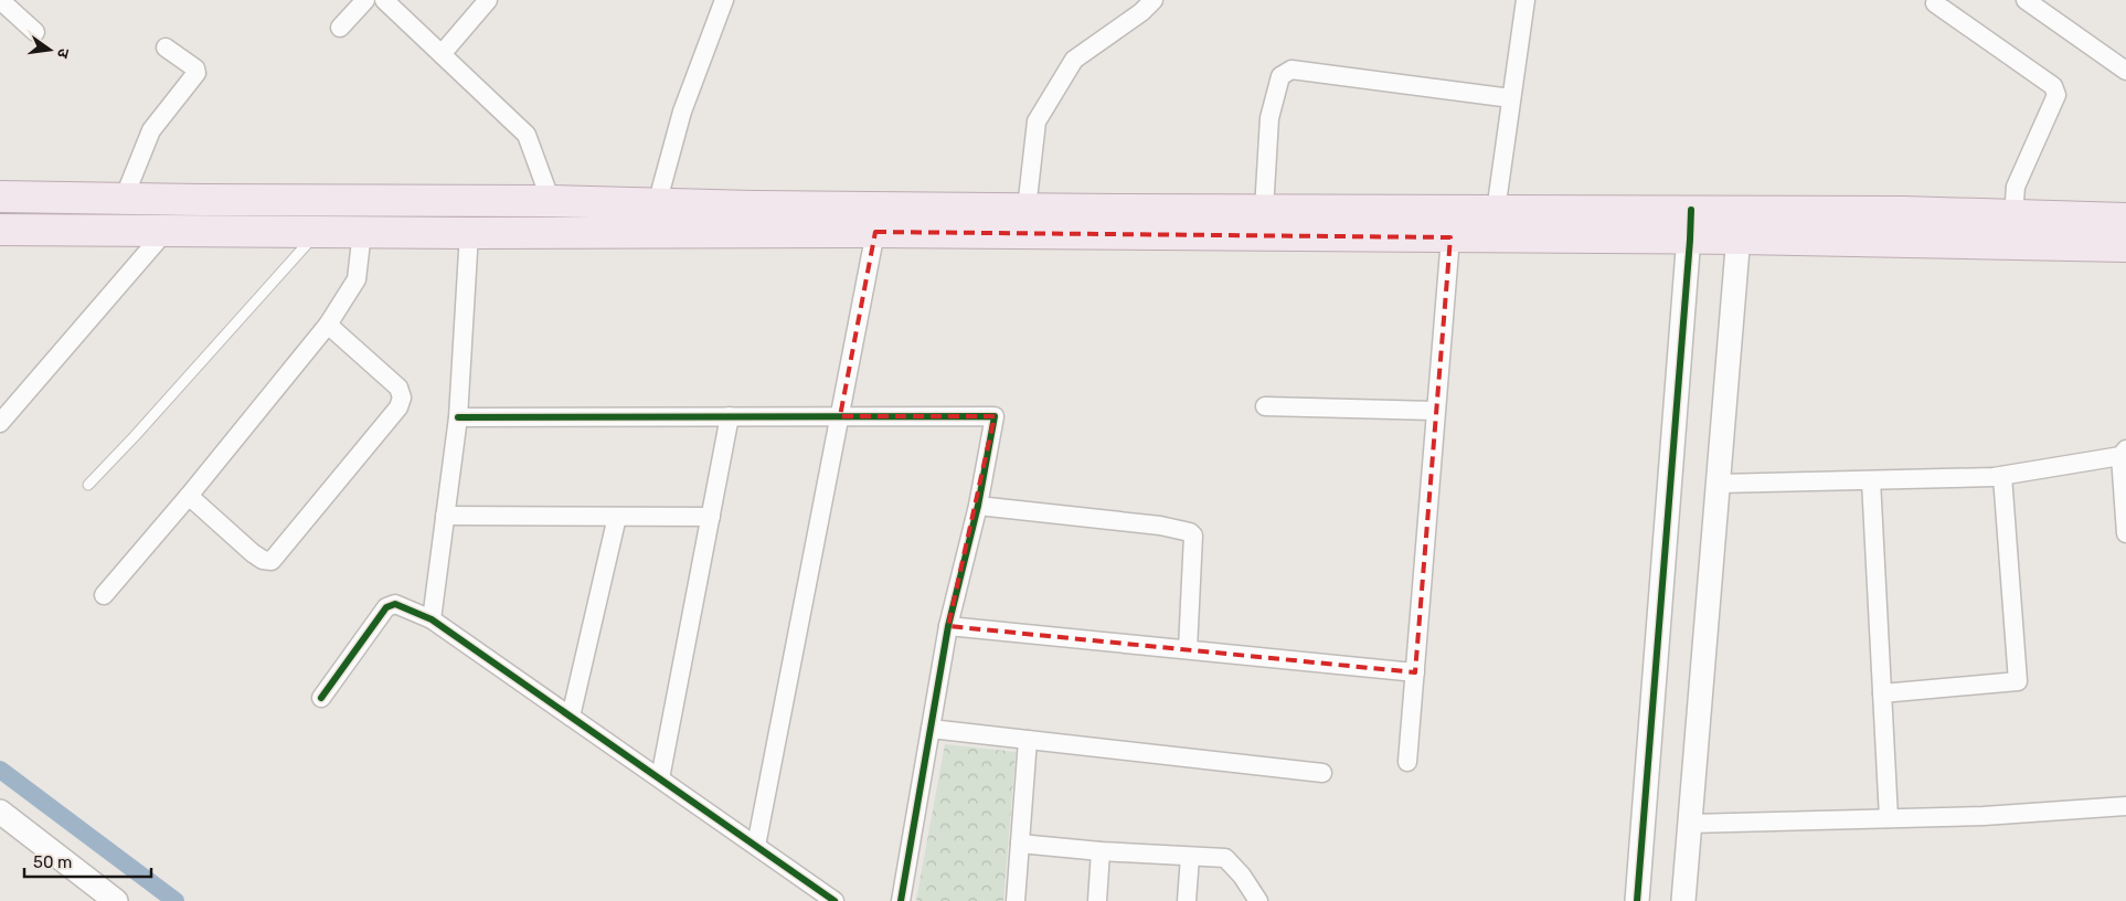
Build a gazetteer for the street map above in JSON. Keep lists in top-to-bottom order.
{
  "scale_bar": "50 m",
  "north": "right"
}
